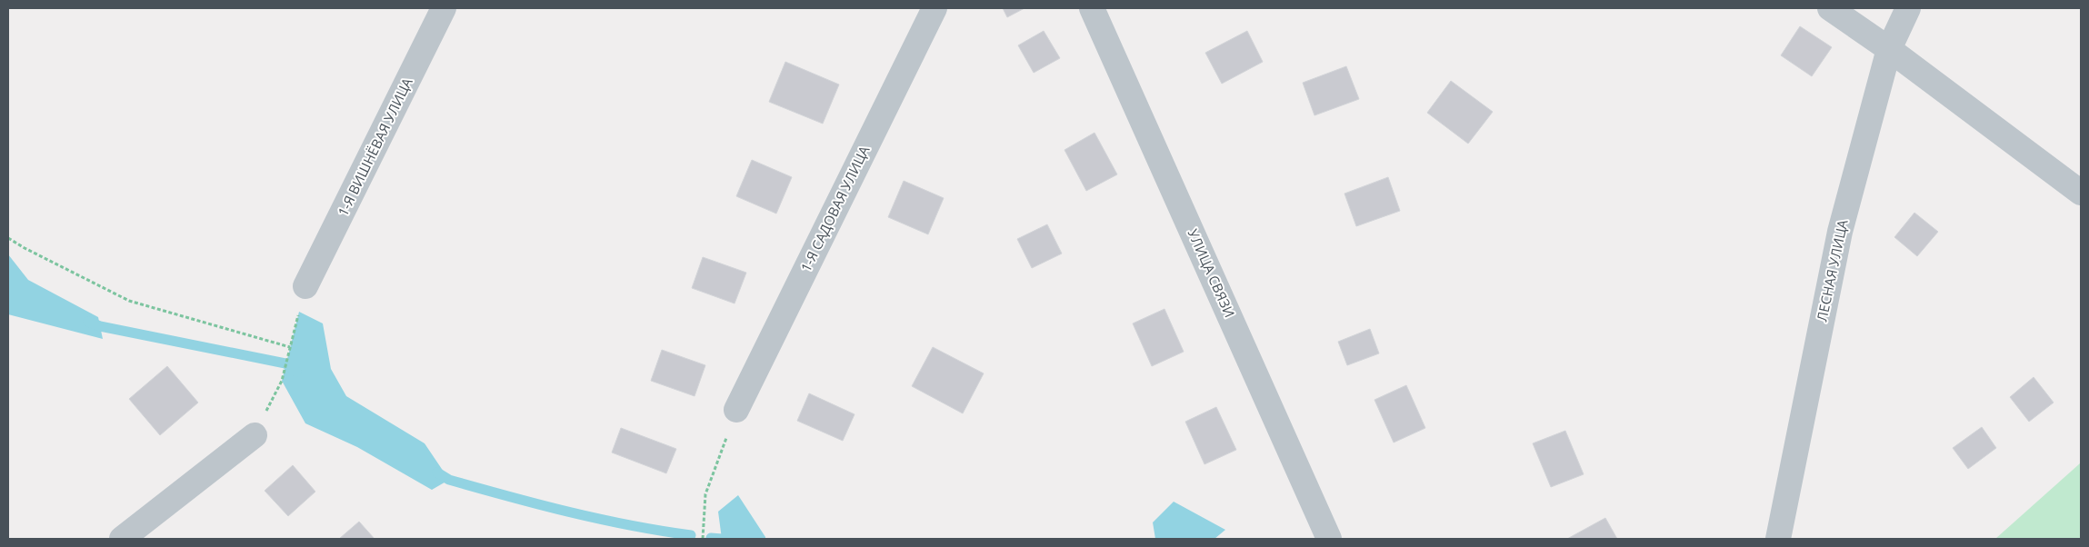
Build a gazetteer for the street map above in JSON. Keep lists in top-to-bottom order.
{
  "streets": {
    "street": [
      "1-Я ВИШНЁВАЯ УЛИЦА",
      "1-Я САДОВАЯ УЛИЦА",
      "ЛЕСНАЯ УЛИЦА",
      "УЛИЦА СВЯЗИ"
    ]
  }
}
